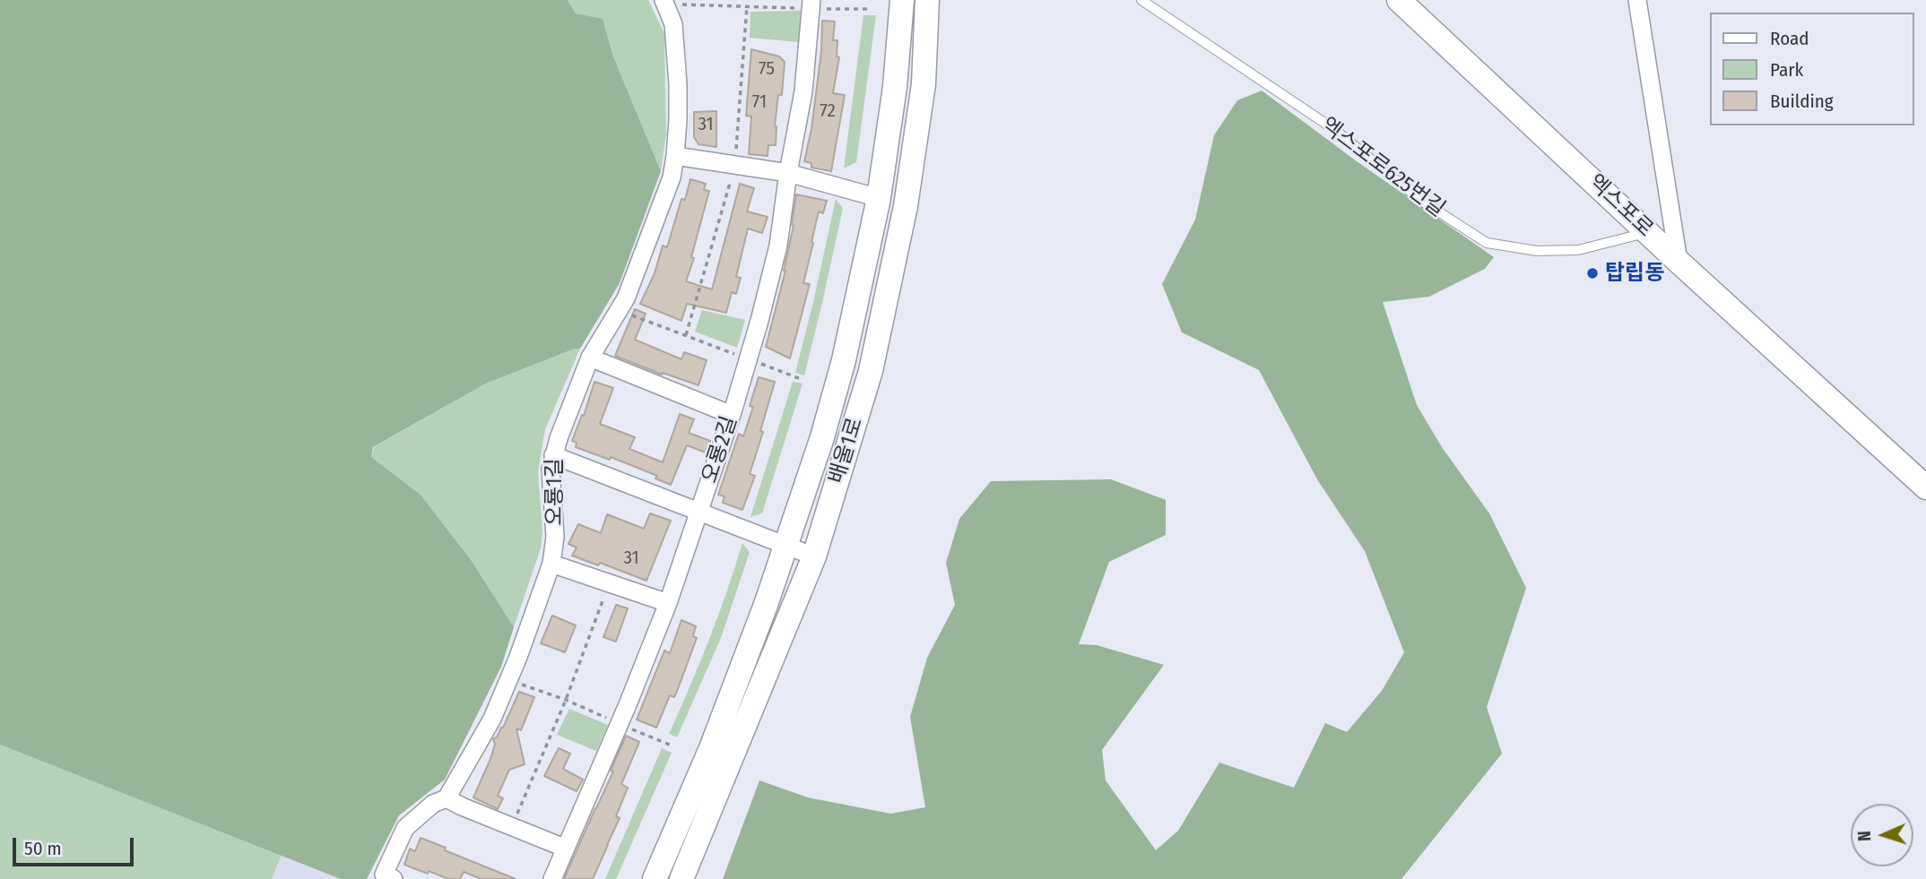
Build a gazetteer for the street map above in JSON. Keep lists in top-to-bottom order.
{
  "streets": {
    "main road": ["엑스포로", "배울1로"],
    "street": ["오룡2길", "오룡1길"],
    "lane": ["엑스포로625번길"]
  },
  "crossings": [
    ["엑스포로625번길", "엑스포로"]
  ],
  "places": ["탑립동"],
  "house_numbers": [
    "75",
    "71",
    "72",
    "31",
    "31"
  ],
  "legend": ["Road", "Park", "Building"],
  "scale_bar": "50 m",
  "north": "left"
}
